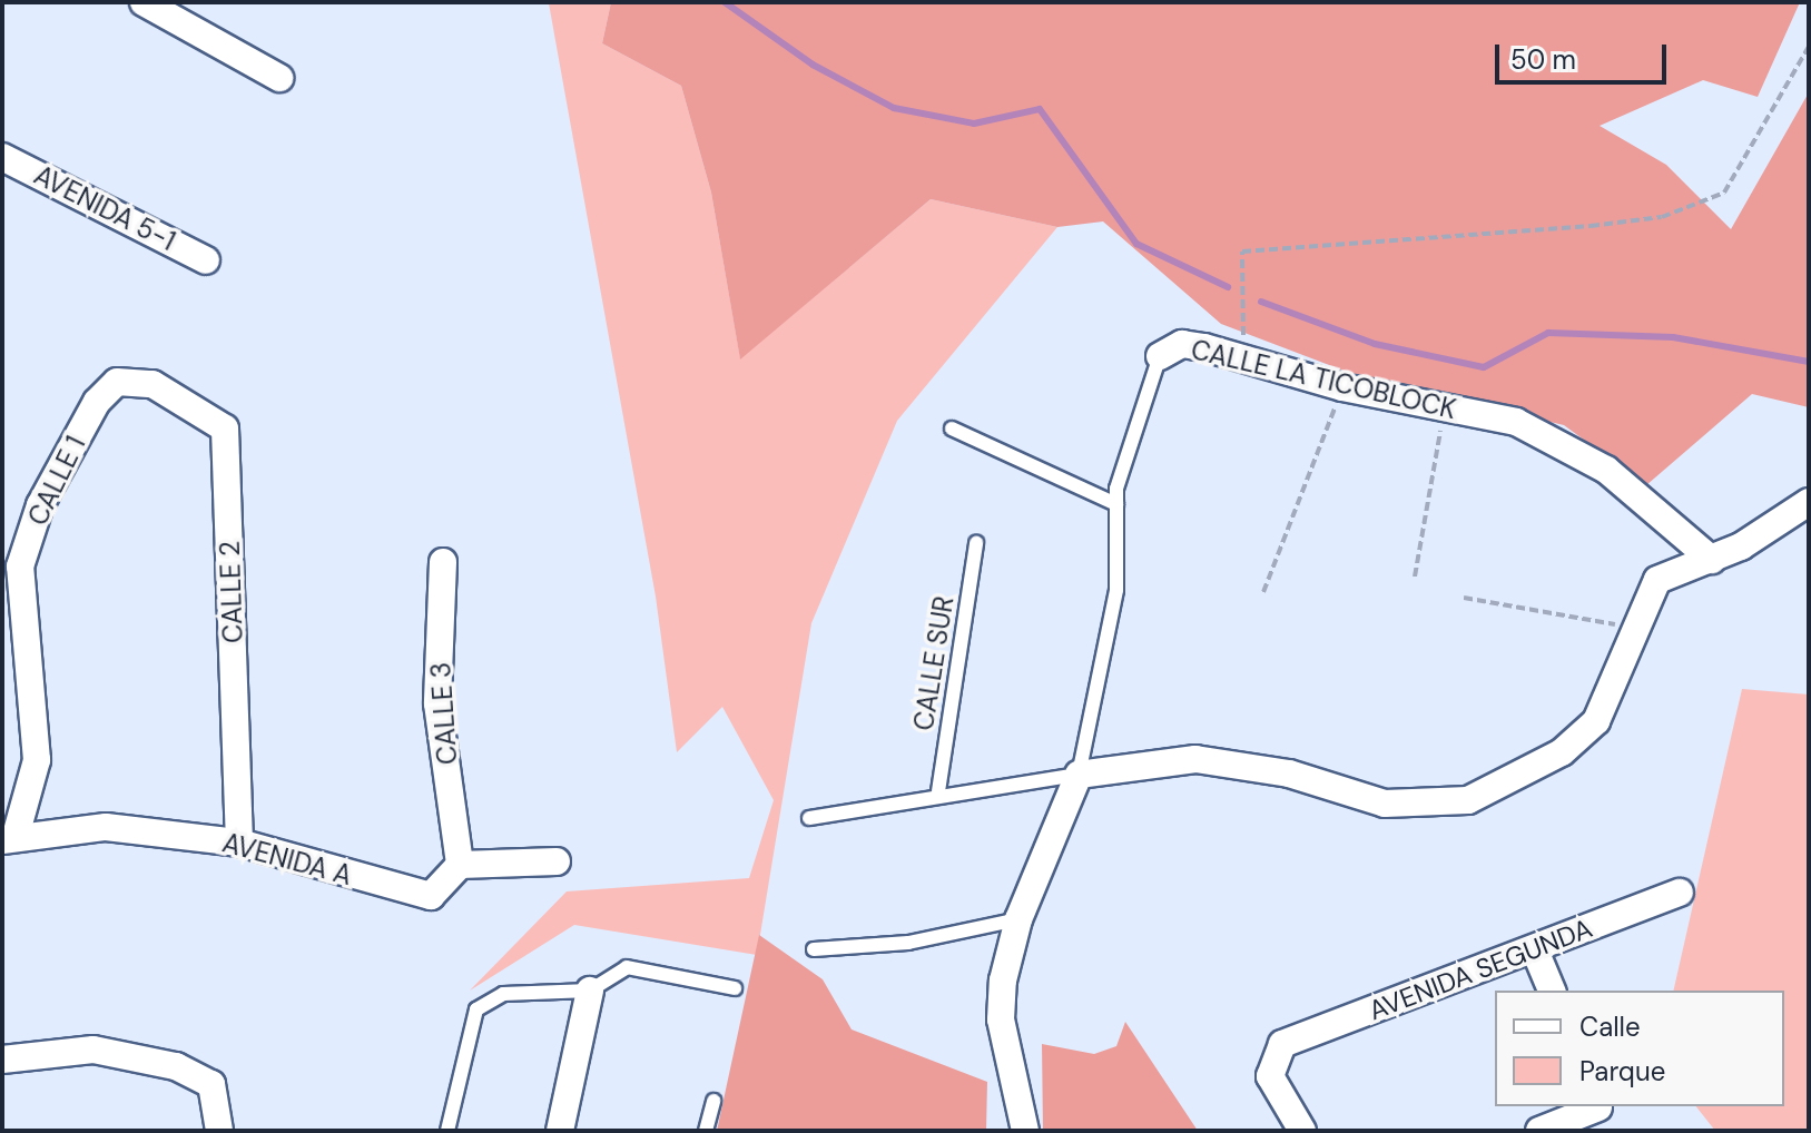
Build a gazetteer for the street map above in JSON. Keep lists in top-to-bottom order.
{
  "streets": {
    "street": [
      "AVENIDA 5-1",
      "CALLE LA TICOBLOCK",
      "CALLE 1",
      "CALLE 2",
      "CALLE 3",
      "AVENIDA A",
      "AVENIDA SEGUNDA"
    ],
    "lane": ["CALLE SUR"]
  },
  "crossings": [
    ["CALLE 1", "CALLE 2"],
    ["CALLE 1", "AVENIDA A"],
    ["CALLE 2", "AVENIDA A"],
    ["CALLE 3", "AVENIDA A"]
  ],
  "legend": ["Calle", "Parque"],
  "scale_bar": "50 m"
}
